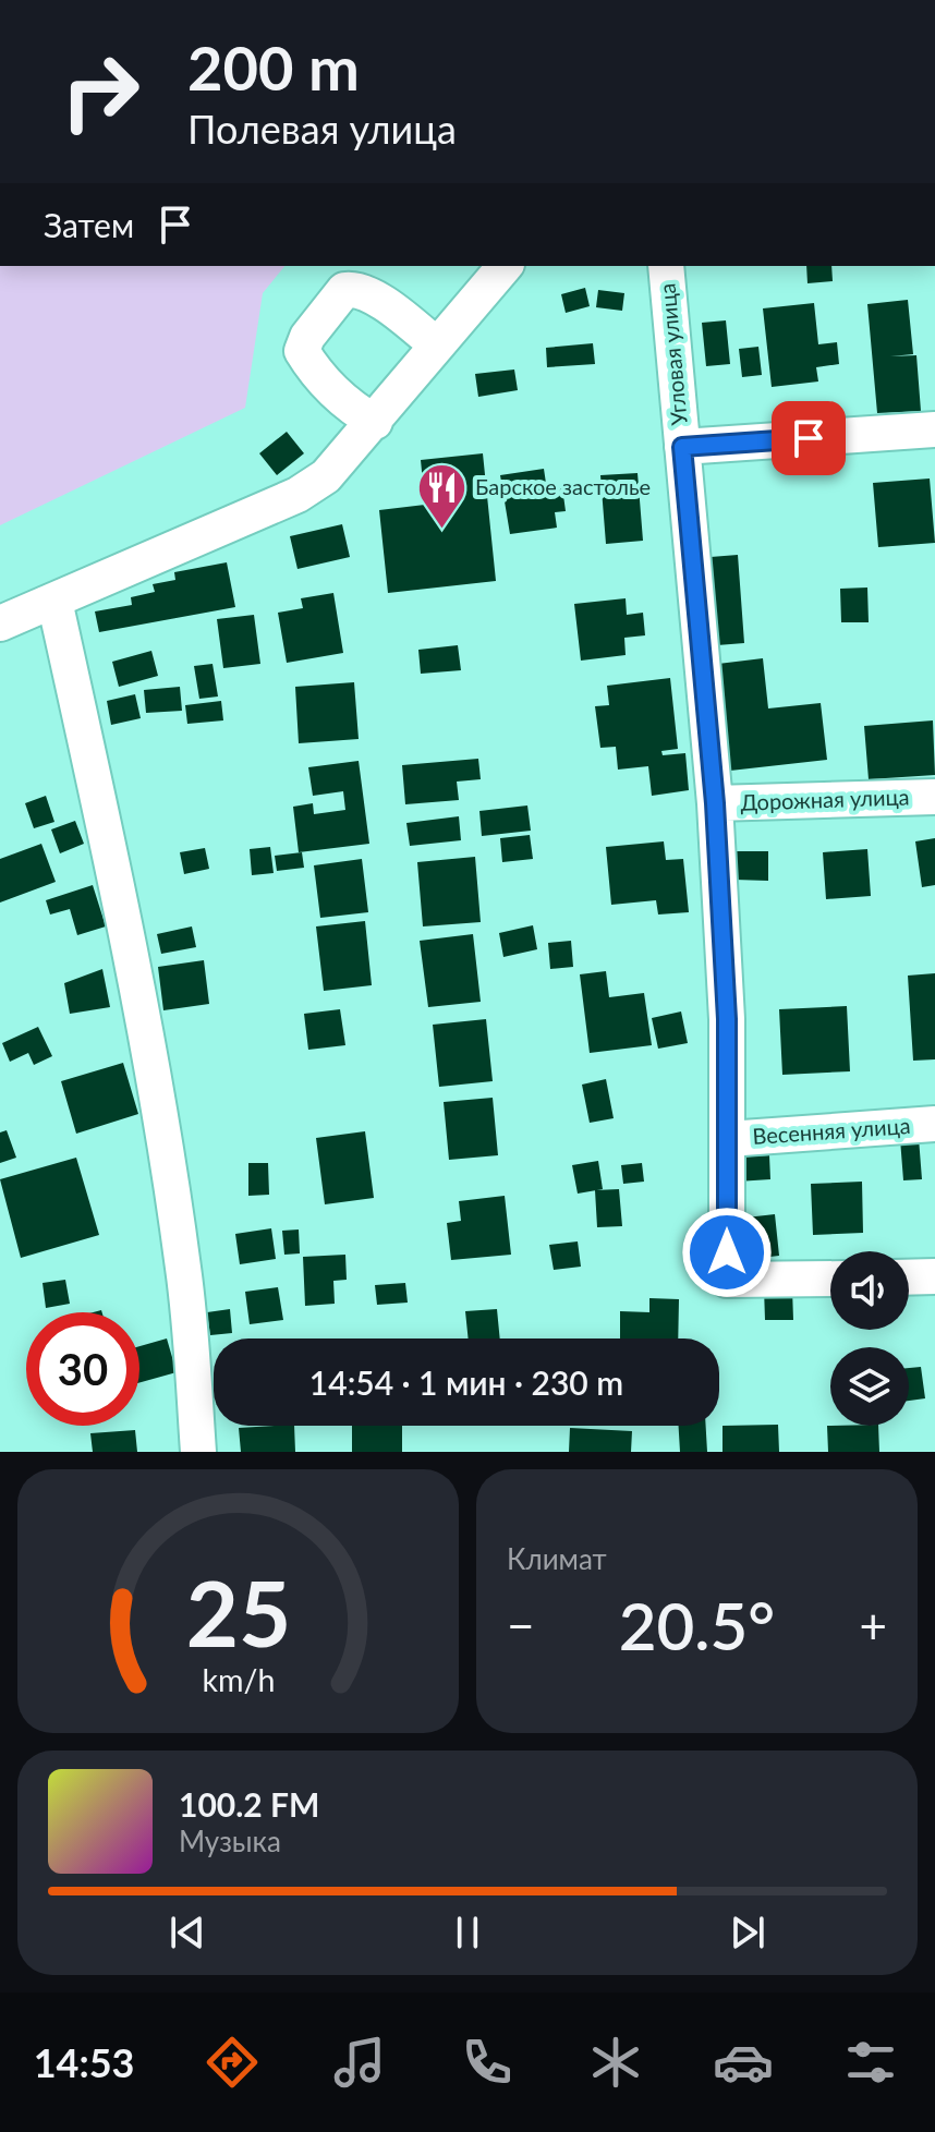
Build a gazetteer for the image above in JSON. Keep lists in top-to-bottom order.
{
  "streets": {
    "street": ["Угловая улица", "Дорожная улица", "Весенняя улица"]
  },
  "crossings": [
    ["Угловая улица", "Дорожная улица"],
    ["Угловая улица", "Весенняя улица"]
  ],
  "places": {
    "restaurant": ["Барское застолье"]
  },
  "page": {
    "turn": ["200 m", "Полевая улица"],
    "then": "Затем",
    "limit": "30",
    "trip": "14:54 · 1 мин · 230 m",
    "tile": "Климат",
    "heat": ["−", "20.5°", "+"],
    "song": ["100.2 FM", "Музыка"],
    "tabs": "14:53",
    "gauge": ["25", "km/h"]
  }
}
